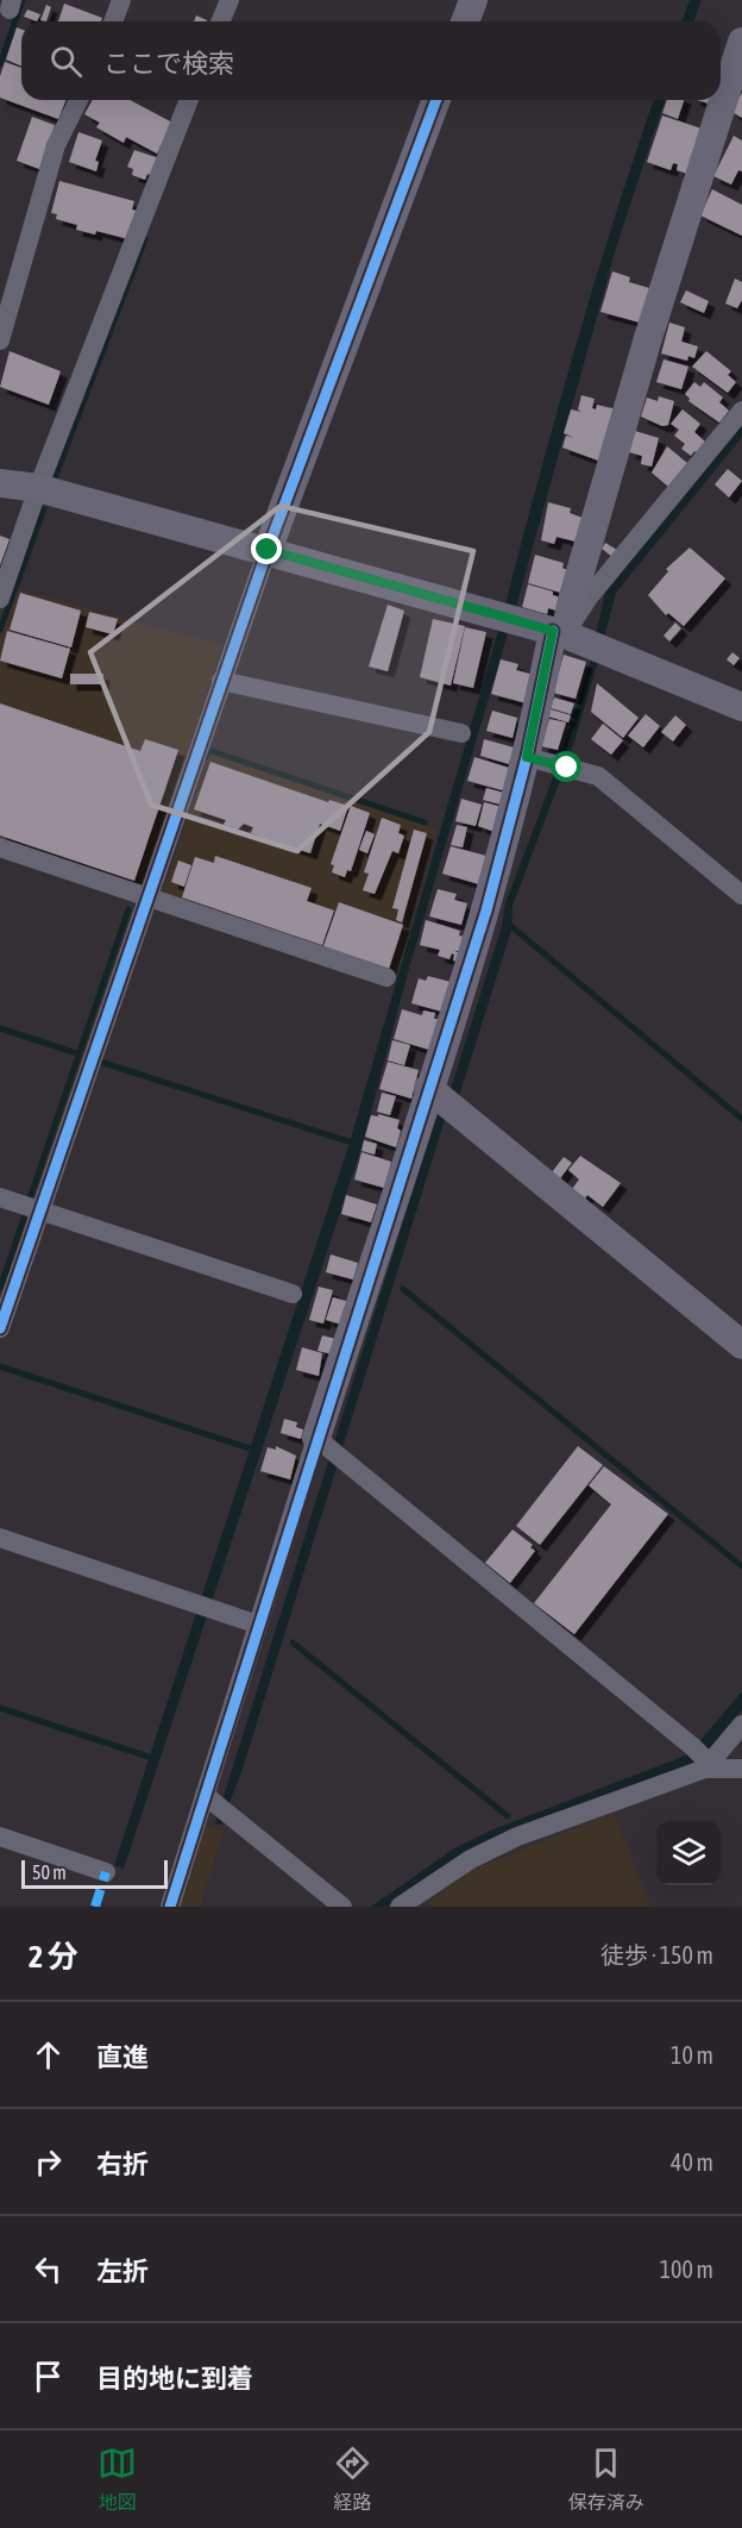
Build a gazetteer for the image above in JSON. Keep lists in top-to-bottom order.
{
  "scale_bar": "50 m",
  "page": {
    "search": "ここで検索",
    "scale": "50 m",
    "heading": ["2 分", "徒歩 · 150 m"],
    "list": [
      ["直進", "10 m"],
      ["右折", "40 m"],
      ["左折", "100 m"],
      "目的地に到着"
    ],
    "nav": ["地図", "経路", "保存済み"]
  }
}
